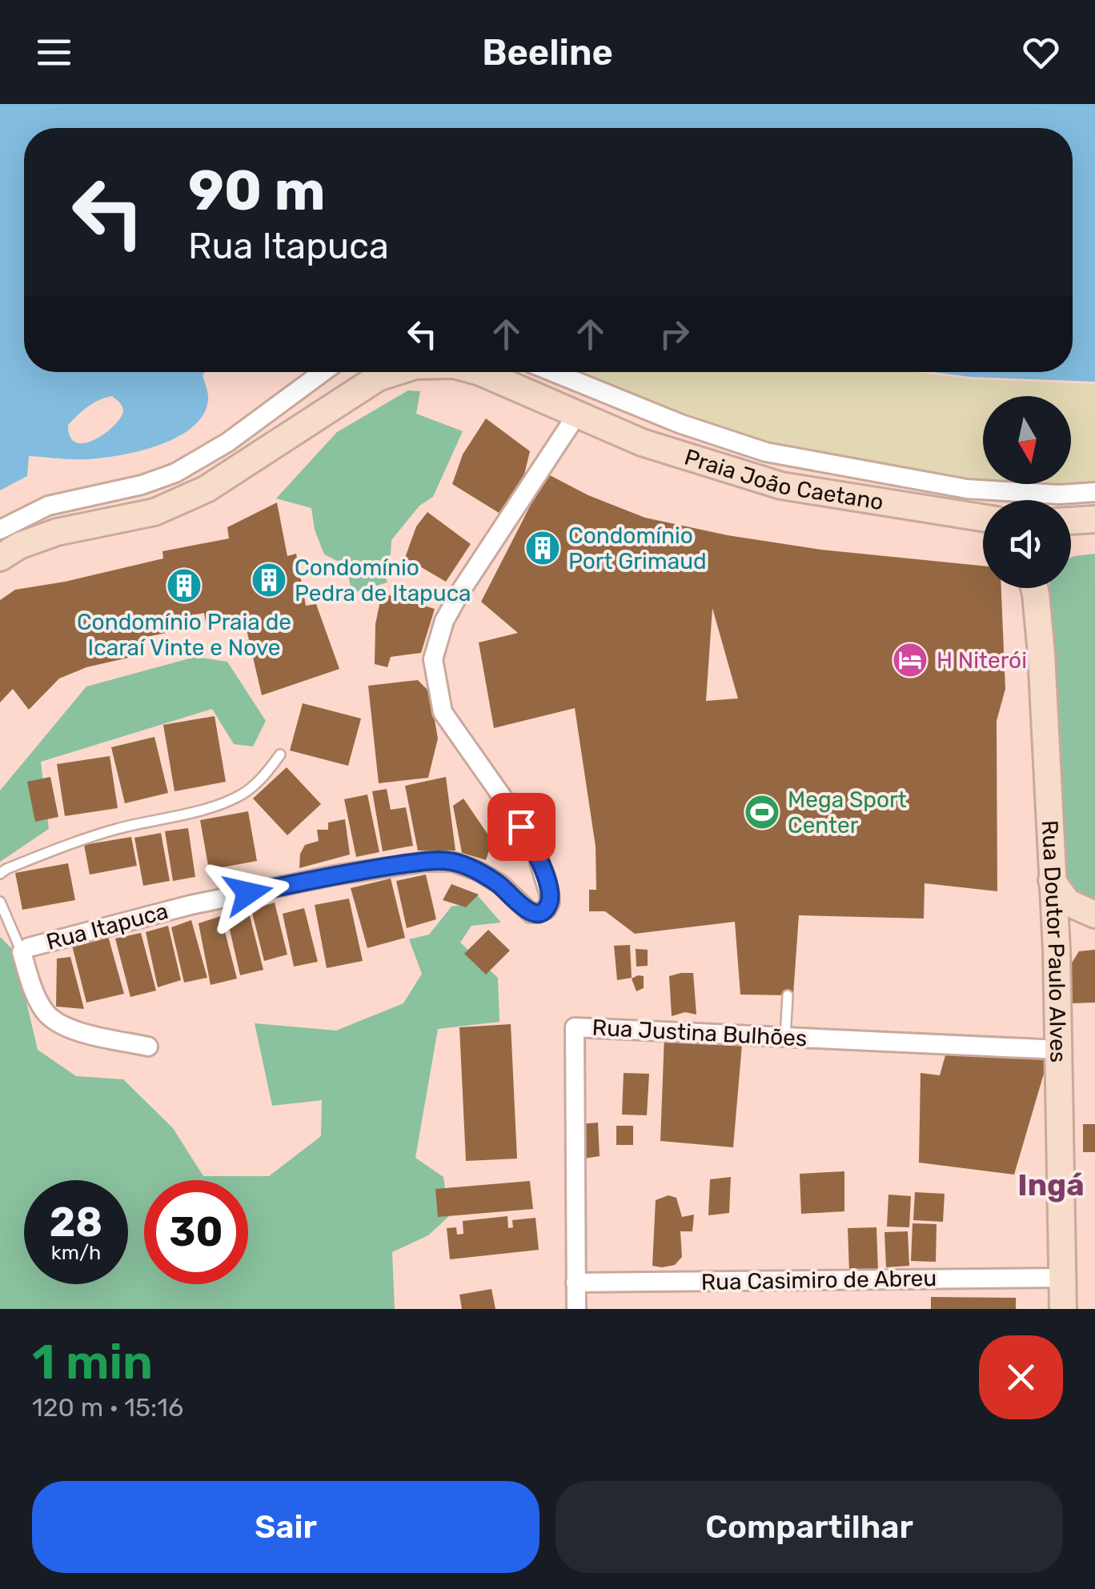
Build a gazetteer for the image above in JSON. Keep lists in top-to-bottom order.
{
  "streets": {
    "main road": ["Praia João Caetano", "Rua Doutor Paulo Alves"],
    "street": ["Rua Itapuca", "Rua Justina Bulhões", "Rua Casimiro de Abreu"]
  },
  "crossings": [
    ["Praia João Caetano", "Rua Itapuca"],
    ["Rua Doutor Paulo Alves", "Rua Justina Bulhões"],
    ["Rua Doutor Paulo Alves", "Rua Casimiro de Abreu"],
    ["Rua Justina Bulhões", "Rua Casimiro de Abreu"]
  ],
  "districts": ["Ingá"],
  "places": {
    "building": ["Condomínio Port Grimaud", "Condomínio Pedra de Itapuca", "Condomínio Praia de Icaraí Vinte e Nove"],
    "hotel": ["H Niterói"],
    "sports": ["Mega Sport Center"]
  },
  "north": "bottom",
  "page": {
    "header": "Beeline",
    "turn": ["90 m", "Rua Itapuca"],
    "speed": "28 km/h",
    "limit": "30",
    "heading": ["1 min", "120 m · 15:16"],
    "buttons": ["Sair", "Compartilhar"]
  }
}
